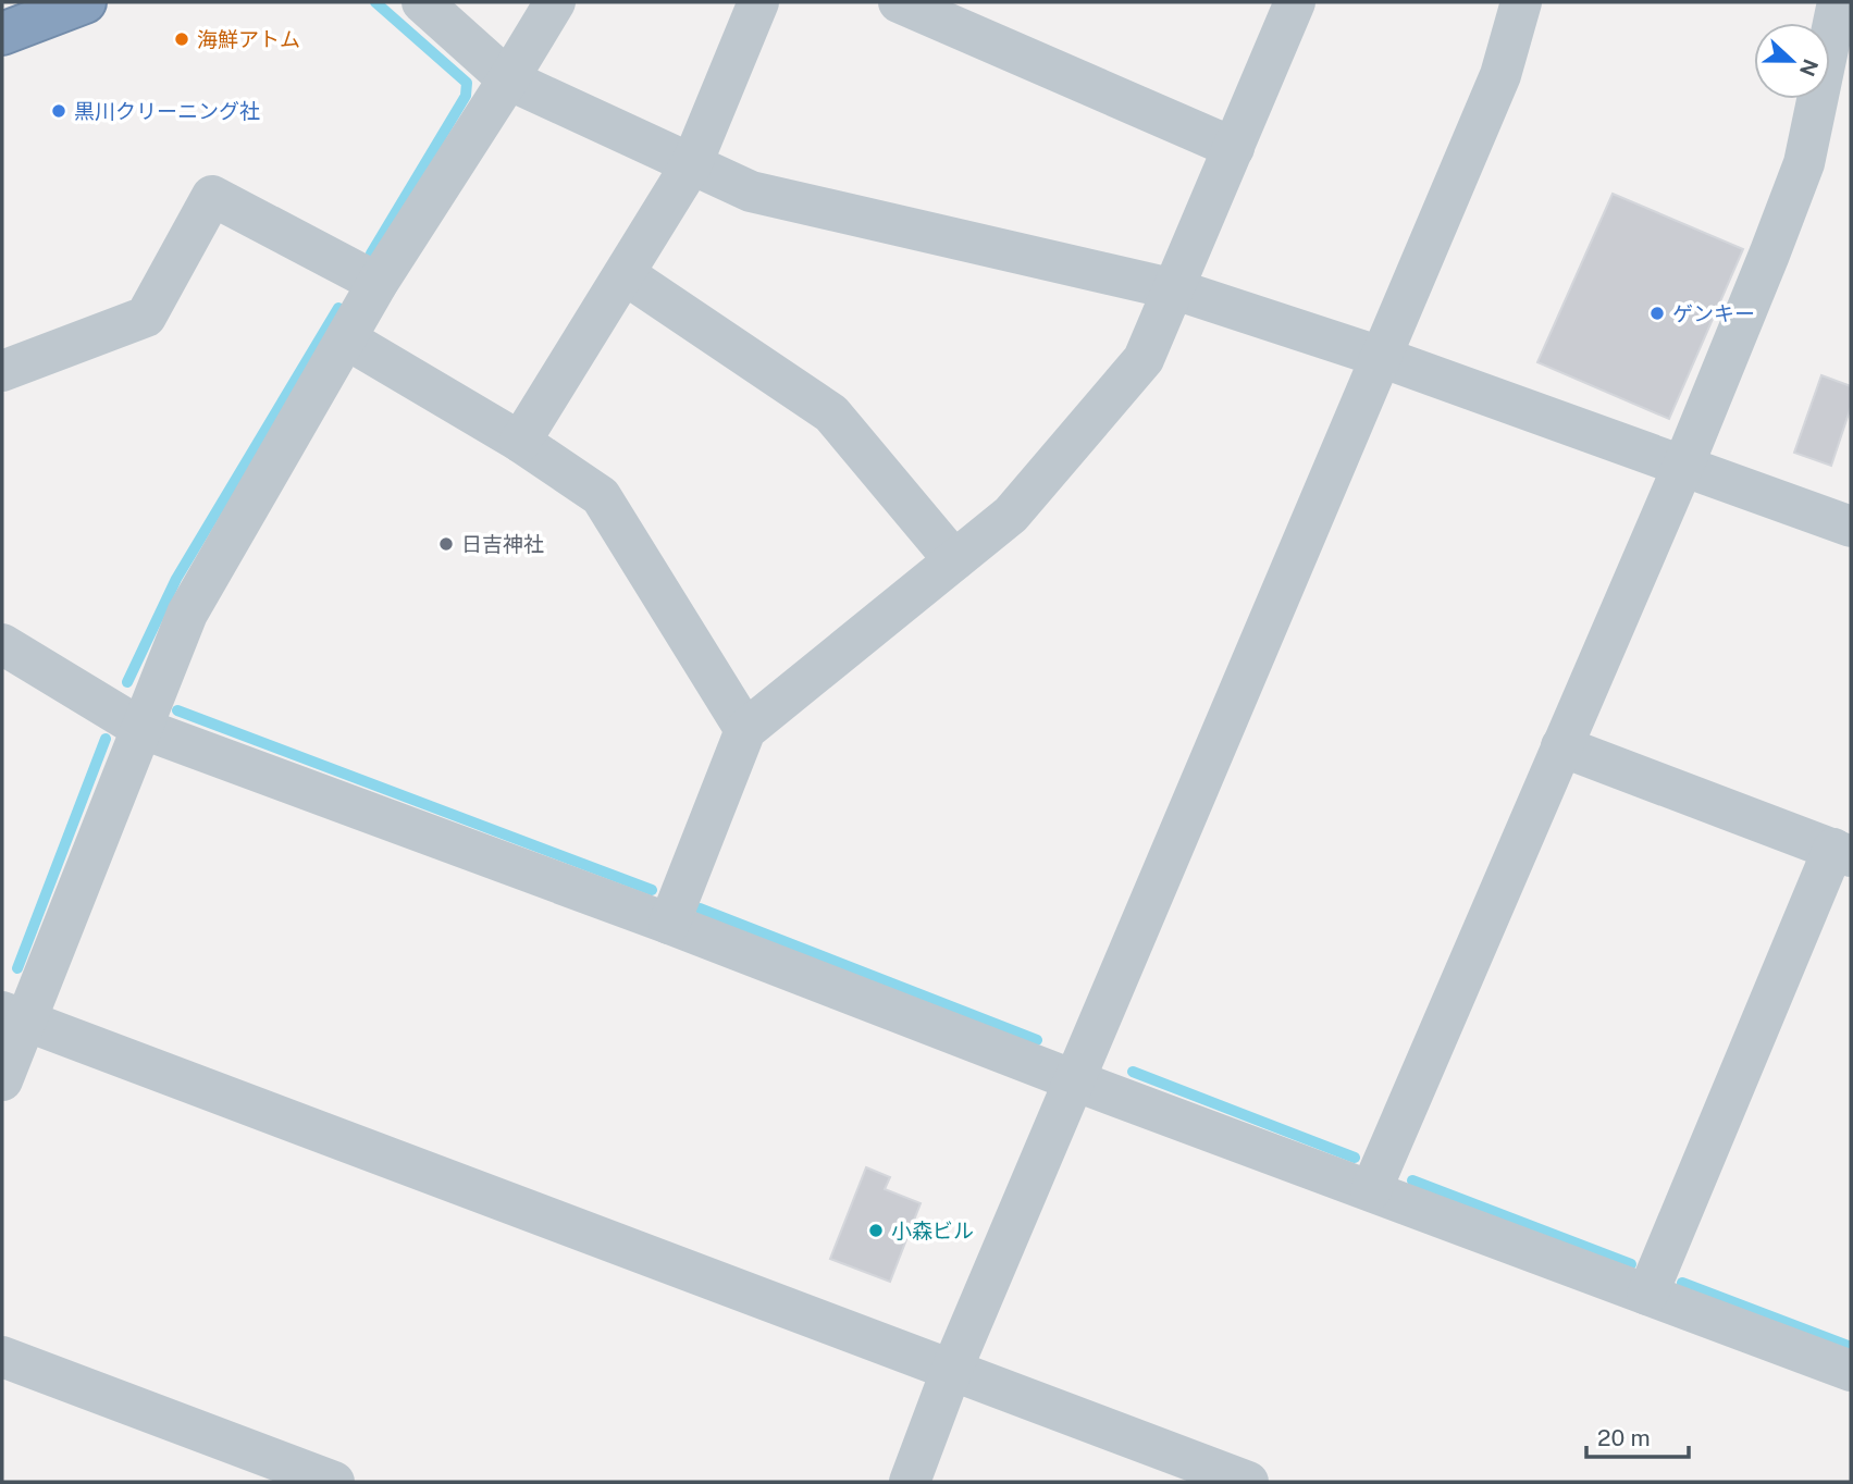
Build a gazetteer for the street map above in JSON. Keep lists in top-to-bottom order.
{
  "places": [
    "海鮮アトム",
    "黒川クリーニング社",
    "ゲンキー",
    "日吉神社",
    "小森ビル"
  ],
  "scale_bar": "20 m",
  "north": "right"
}
